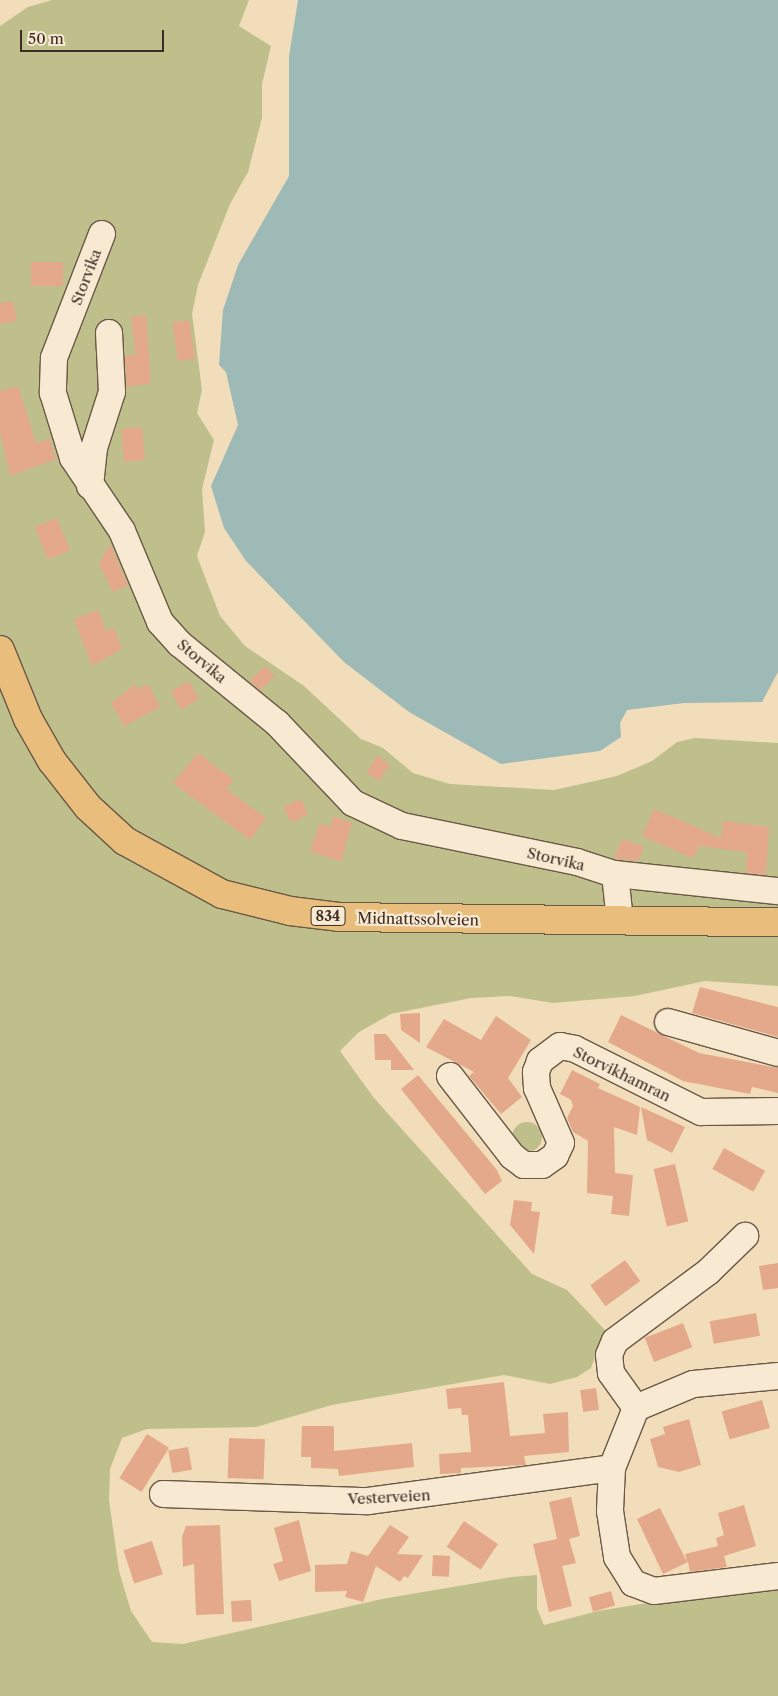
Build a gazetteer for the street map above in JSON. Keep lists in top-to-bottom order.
{
  "streets": {
    "main road": ["834", "Midnattssolveien"],
    "street": ["Storvika", "Storvikhamran", "Vesterveien"]
  },
  "scale_bar": "50 m"
}
